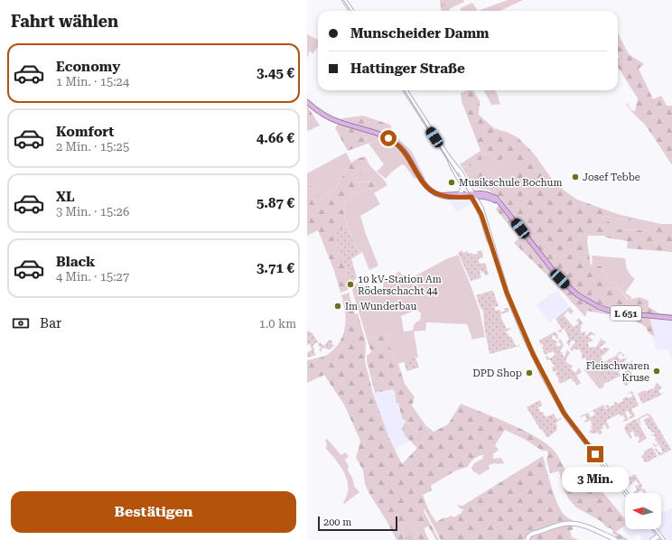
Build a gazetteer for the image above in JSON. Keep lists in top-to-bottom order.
{
  "streets": {
    "main road": ["L 651"]
  },
  "places": [
    "Josef Tebbe",
    "Musikschule Bochum",
    "10 kV-Station Am Röderschacht 44",
    "Im Wunderbau",
    "Fleischwaren Kruse",
    "DPD Shop"
  ],
  "scale_bar": "200 m",
  "north": "left",
  "page": {
    "heading": "Fahrt wählen",
    "banner": ["Munscheider Damm", "Hattinger Straße"],
    "list": [
      {
        "name": "Economy",
        "note": "1 Min. · 15:24",
        "value": "3.45 €"
      },
      {
        "name": "Komfort",
        "note": "2 Min. · 15:25",
        "value": "4.66 €"
      },
      {
        "name": "XL",
        "note": "3 Min. · 15:26",
        "value": "5.87 €"
      },
      {
        "name": "Black",
        "note": "4 Min. · 15:27",
        "value": "3.71 €"
      }
    ],
    "pay": ["Bar", "1.0 km"],
    "bubble": "3 Min.",
    "buttons": "Bestätigen",
    "scale": "200 m"
  }
}
